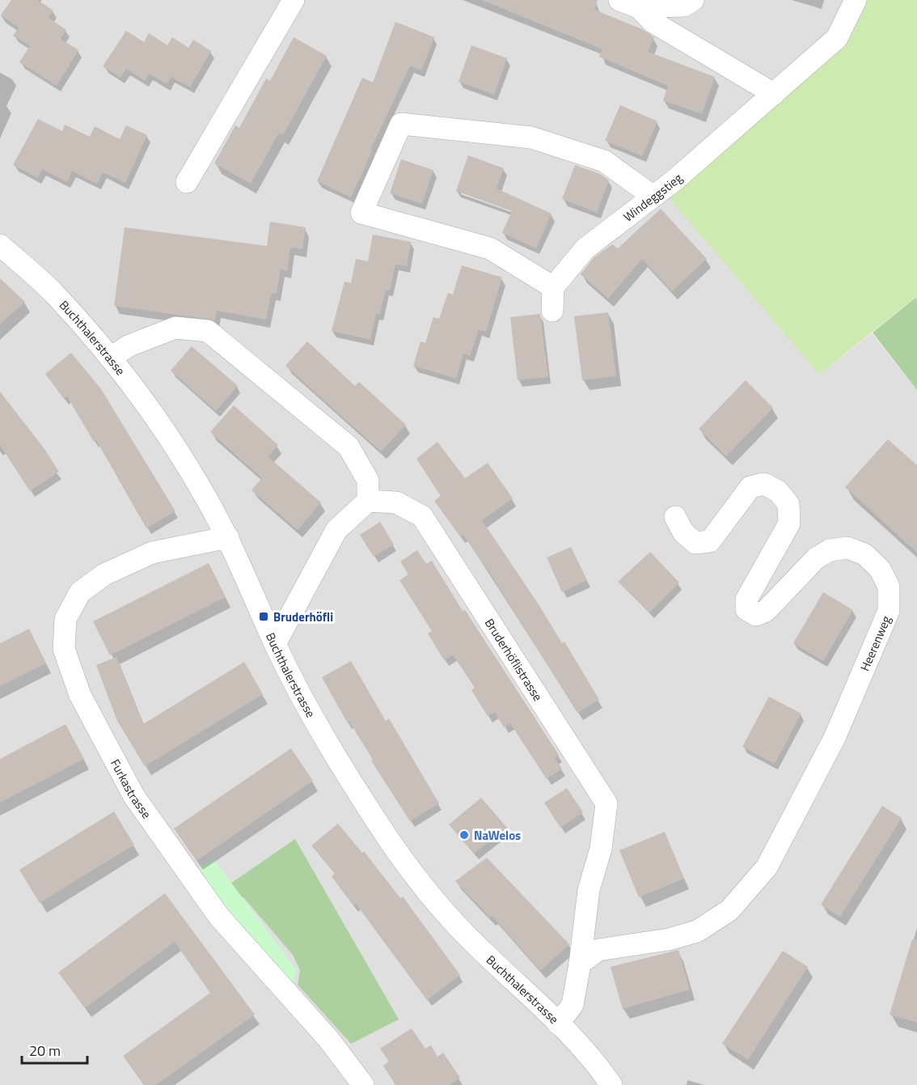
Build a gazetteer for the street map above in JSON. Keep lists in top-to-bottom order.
{
  "streets": {
    "street": [
      "Windeggstieg",
      "Buchthalerstrasse",
      "Heerenweg",
      "Bruderhöflistrasse",
      "Furkastrasse"
    ]
  },
  "crossings": [
    ["Buchthalerstrasse", "Bruderhöflistrasse"],
    ["Buchthalerstrasse", "Furkastrasse"],
    ["Heerenweg", "Bruderhöflistrasse"]
  ],
  "places": {
    "transit": ["Bruderhöfli"],
    "other": ["NaWelos"]
  },
  "scale_bar": "20 m"
}
